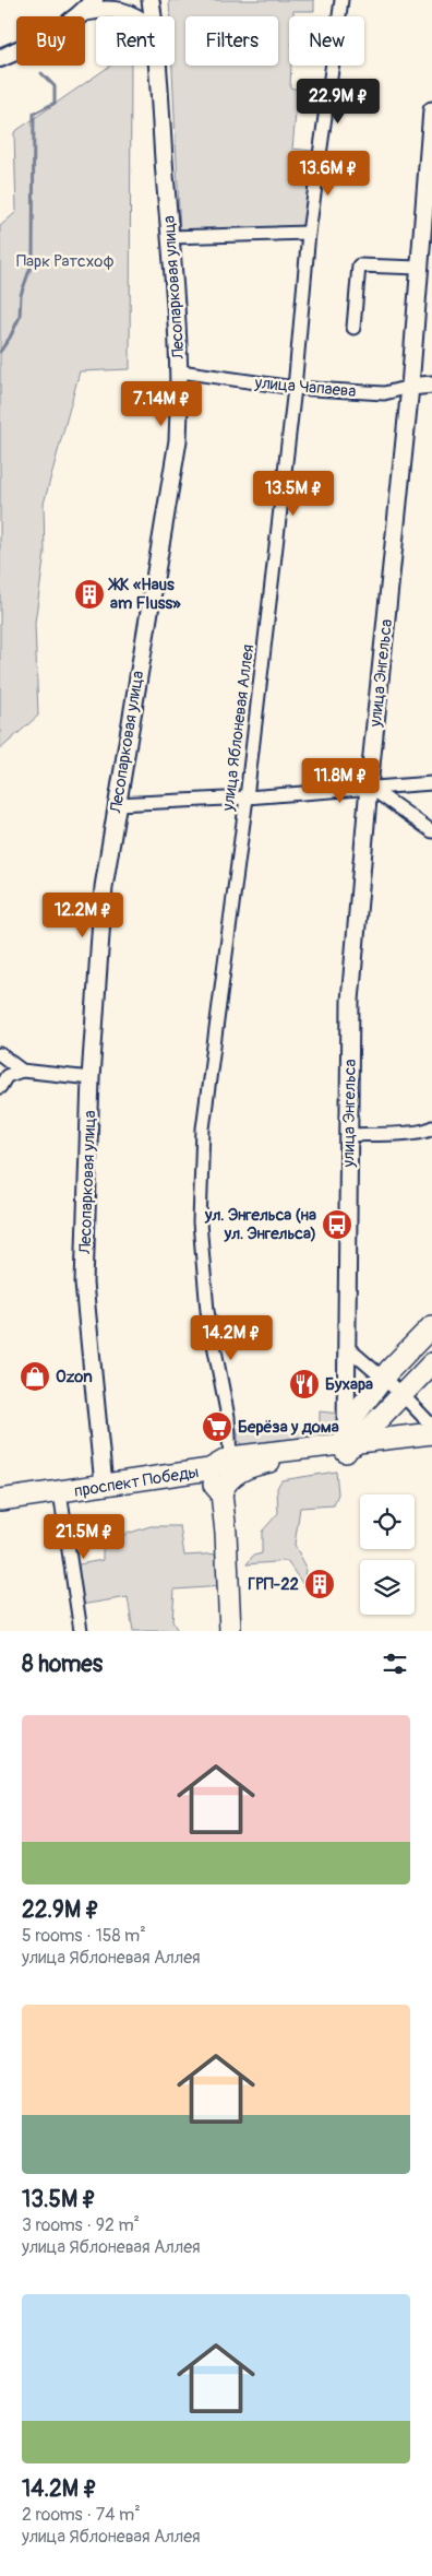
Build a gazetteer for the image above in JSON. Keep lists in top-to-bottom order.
{
  "streets": {
    "main road": ["проспект Победы"],
    "street": [
      "Лесопарковая улица",
      "улица Чапаева",
      "улица Энгельса",
      "улица Яблоневая Аллея"
    ]
  },
  "crossings": [
    ["Лесопарковая улица", "улица Чапаева"],
    ["Лесопарковая улица", "проспект Победы"],
    ["улица Чапаева", "улица Энгельса"],
    ["улица Чапаева", "улица Яблоневая Аллея"],
    ["улица Энгельса", "проспект Победы"],
    ["улица Яблоневая Аллея", "проспект Победы"]
  ],
  "parks": ["Парк Ратсхоф"],
  "places": {
    "building": ["ЖК «Haus am Fluss»", "ГРП-22"],
    "bus stop": ["ул. Энгельса (на ул. Энгельса)"],
    "shop": ["Ozon"],
    "restaurant": ["Бухара"],
    "supermarket": ["Берёза у дома"]
  },
  "page": {
    "chip": [
      "Buy",
      "Rent",
      "Filters",
      "New"
    ],
    "price": [
      "22.9M ₽",
      "13.6M ₽",
      "7.14M ₽",
      "13.5M ₽",
      "11.8M ₽",
      "12.2M ₽",
      "14.2M ₽",
      "21.5M ₽"
    ],
    "heading": "8 homes",
    "list": [
      {
        "name": "22.9M ₽",
        "note": "5 rooms · 158 m² · улица Яблоневая Аллея"
      },
      {
        "name": "13.5M ₽",
        "note": "3 rooms · 92 m² · улица Яблоневая Аллея"
      },
      {
        "name": "14.2M ₽",
        "note": "2 rooms · 74 m² · улица Яблоневая Аллея"
      }
    ]
  }
}
